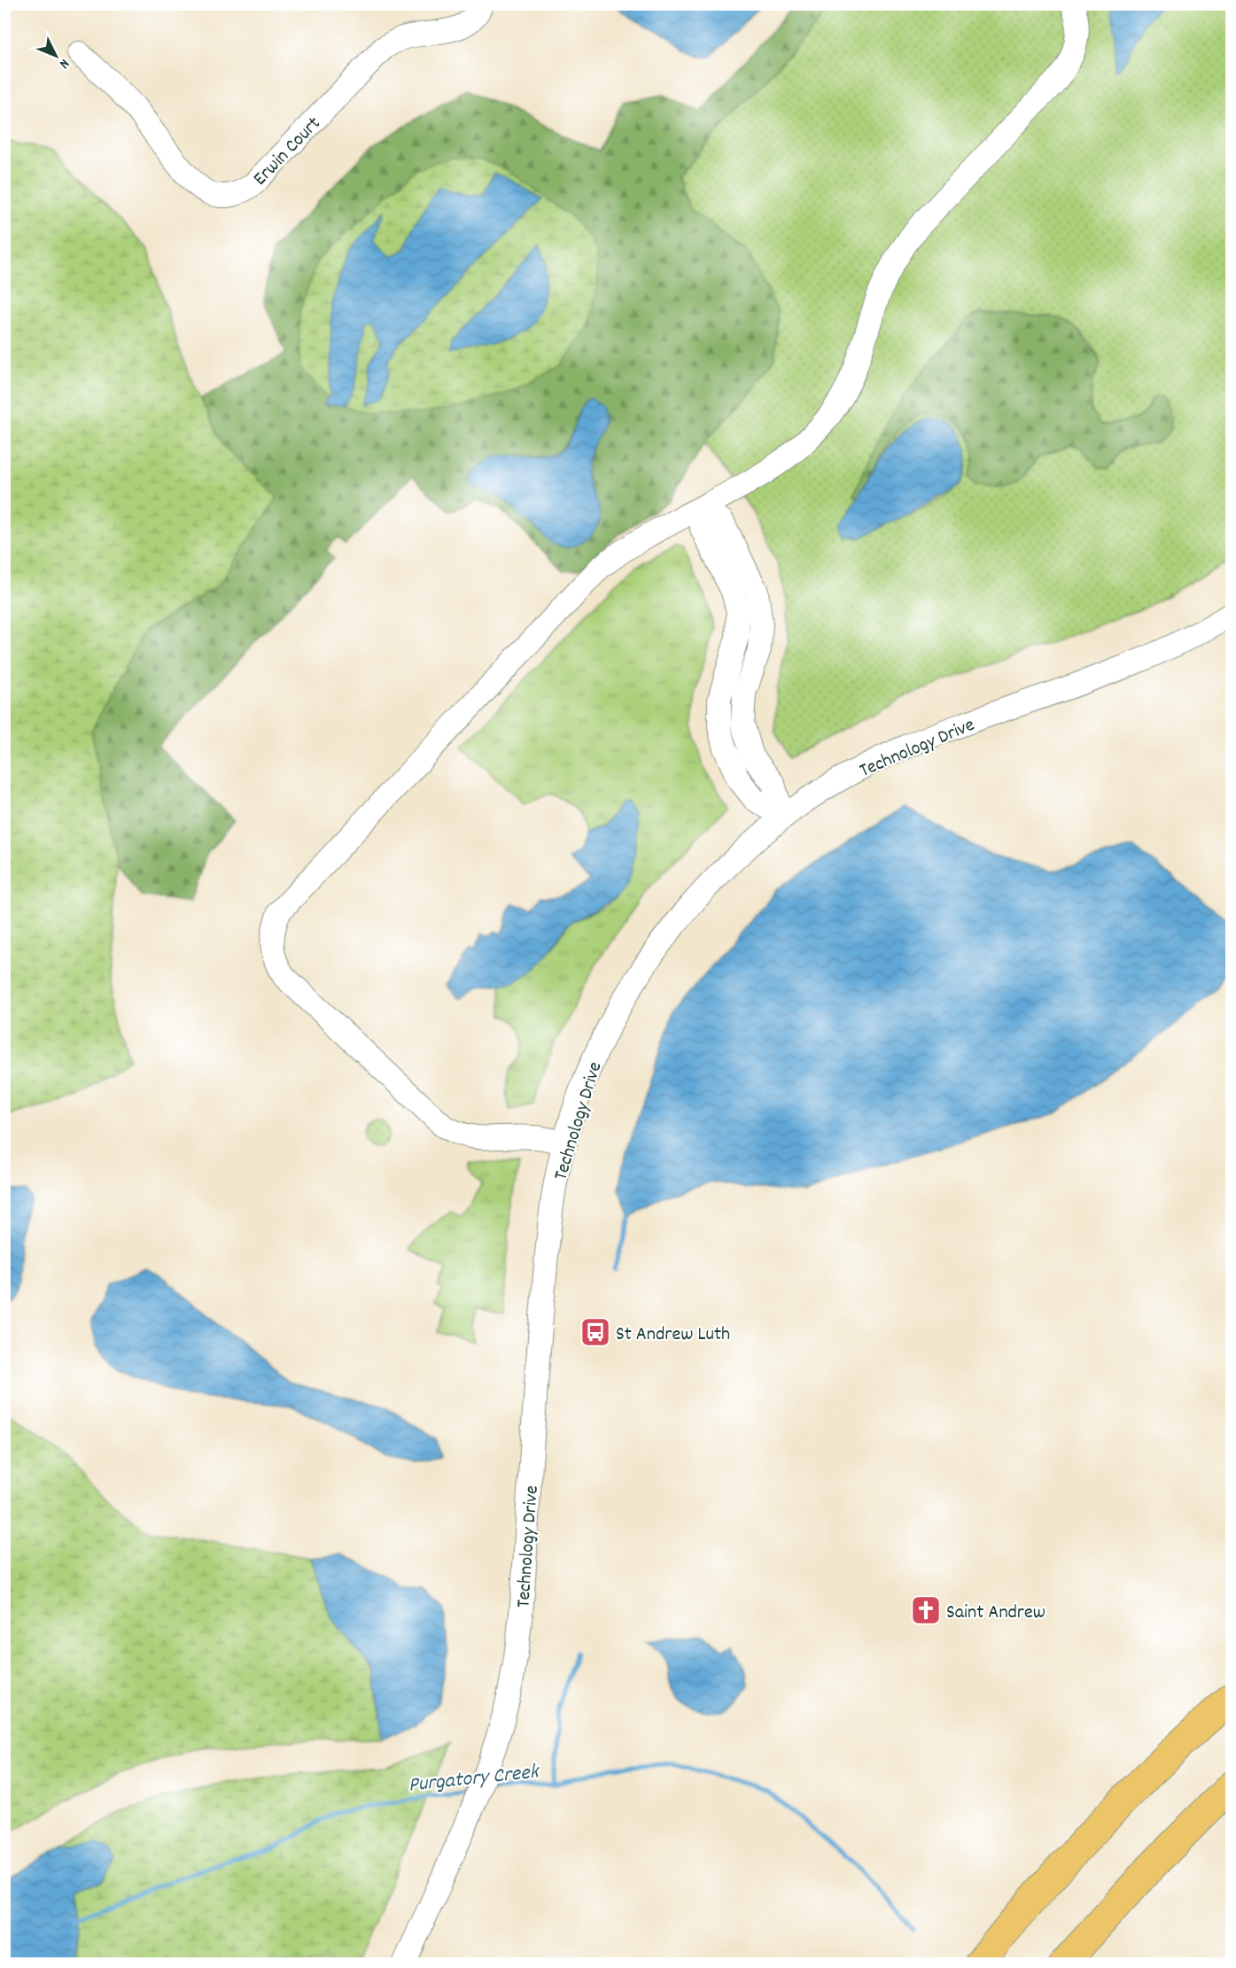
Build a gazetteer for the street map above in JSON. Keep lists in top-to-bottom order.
{
  "streets": {
    "street": ["Erwin Court", "Technology Drive"]
  },
  "water": ["Purgatory Creek"],
  "places": {
    "bus stop": ["St Andrew Luth"],
    "church": ["Saint Andrew"]
  },
  "north": "bottom right"
}
